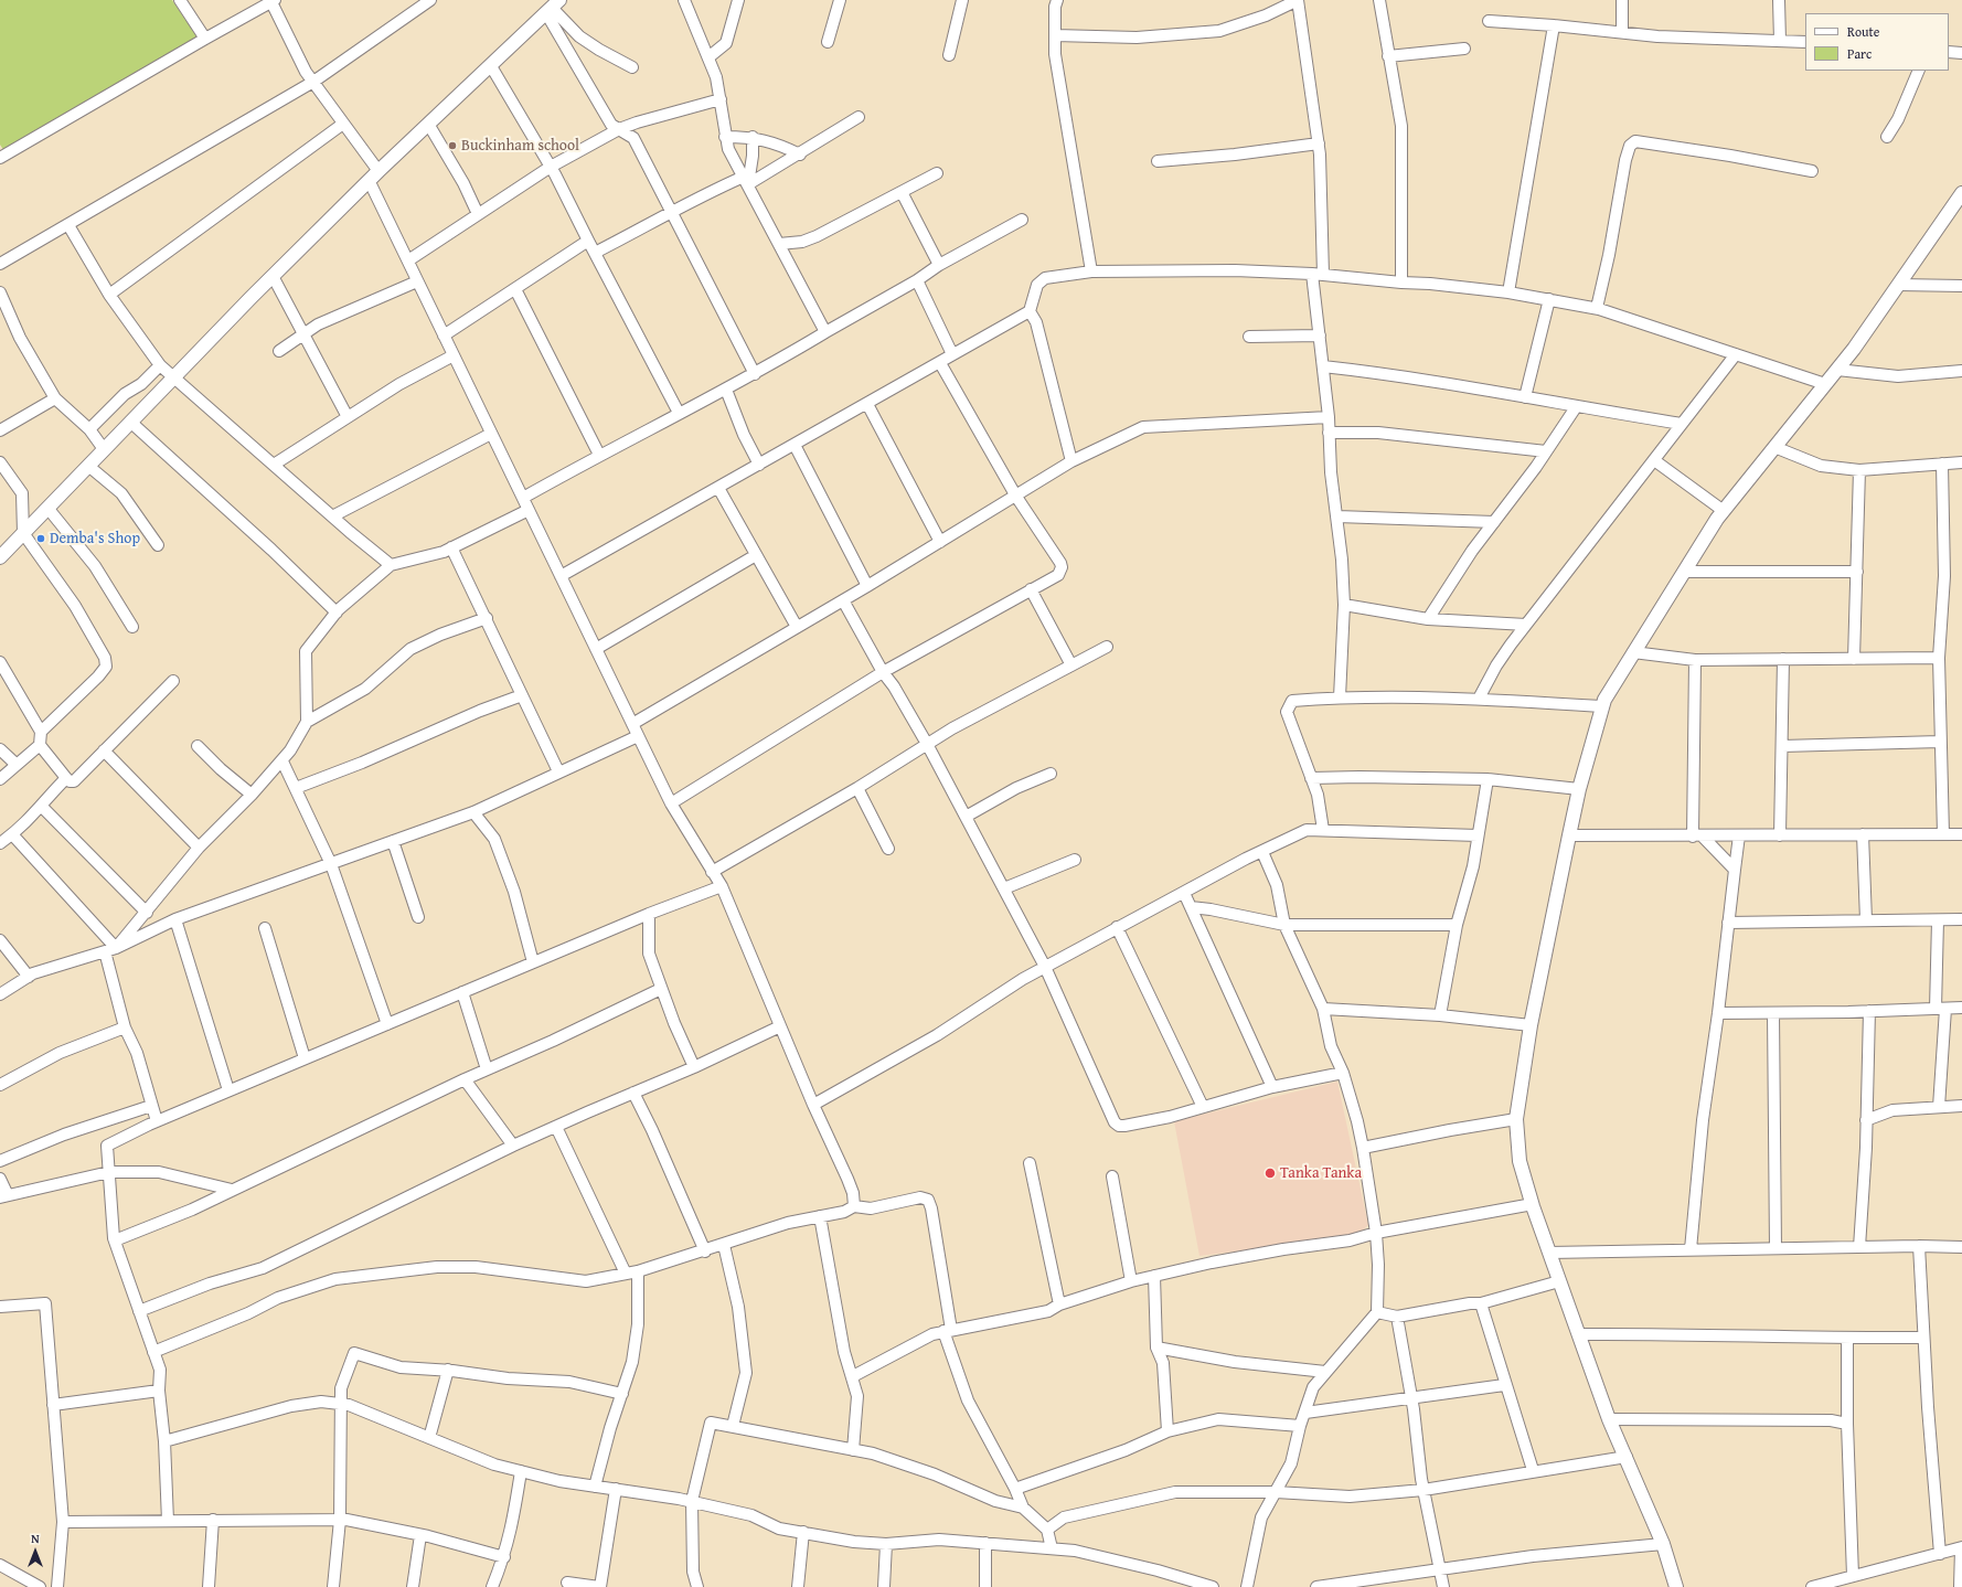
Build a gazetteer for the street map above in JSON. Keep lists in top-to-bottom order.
{
  "places": ["Buckinham school", "Demba's Shop", "Tanka Tanka"],
  "legend": ["Route", "Parc"],
  "north": "top"
}
